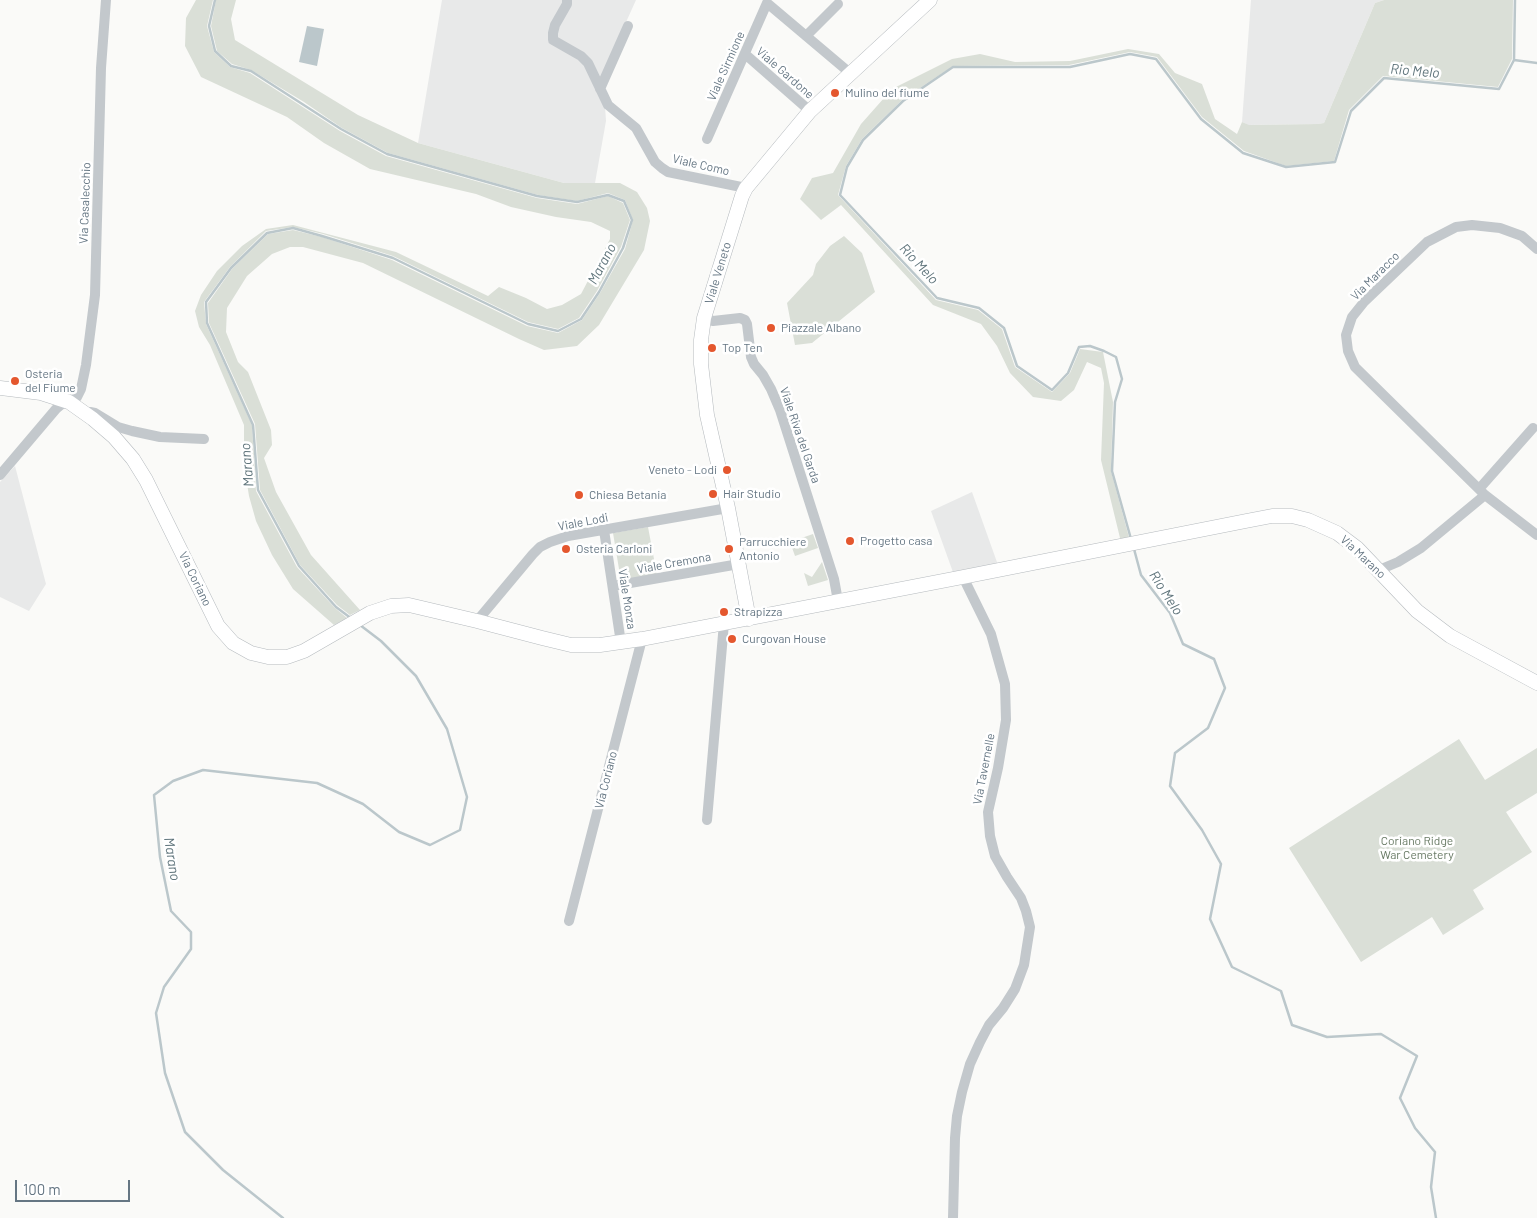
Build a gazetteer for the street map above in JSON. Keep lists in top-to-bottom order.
{
  "streets": {
    "main road": ["Viale Veneto", "Via Marano", "Via Coriano"],
    "street": [
      "Viale Sirmione",
      "Viale Gardone",
      "Viale Como",
      "Via Casalecchio",
      "Via Maracco",
      "Viale Riva del Garda",
      "Viale Lodi",
      "Viale Cremona",
      "Viale Monza",
      "Via Tavernelle"
    ]
  },
  "crossings": [
    ["Viale Sirmione", "Viale Gardone"],
    ["Viale Gardone", "Viale Veneto"],
    ["Viale Como", "Viale Veneto"],
    ["Via Casalecchio", "Via Coriano"],
    ["Viale Veneto", "Viale Riva del Garda"],
    ["Viale Veneto", "Viale Lodi"],
    ["Viale Veneto", "Via Marano"],
    ["Viale Veneto", "Viale Cremona"],
    ["Viale Veneto", "Via Coriano"],
    ["Viale Riva del Garda", "Via Marano"],
    ["Viale Lodi", "Via Coriano"],
    ["Viale Lodi", "Viale Monza"],
    ["Via Marano", "Via Coriano"],
    ["Via Marano", "Via Tavernelle"],
    ["Viale Cremona", "Viale Monza"],
    ["Via Coriano", "Viale Monza"]
  ],
  "water": ["Rio Melo", "Marano"],
  "parks": ["Coriano Ridge War Cemetery"],
  "places": [
    "Mulino del fiume",
    "Piazzale Albano",
    "Top Ten",
    "Osteria del Fiume",
    "Veneto - Lodi",
    "Hair Studio",
    "Chiesa Betania",
    "Progetto casa",
    "Osteria Carloni",
    "Parrucchiere Antonio",
    "Strapizza",
    "Curgovan House"
  ],
  "scale_bar": "100 m"
}
